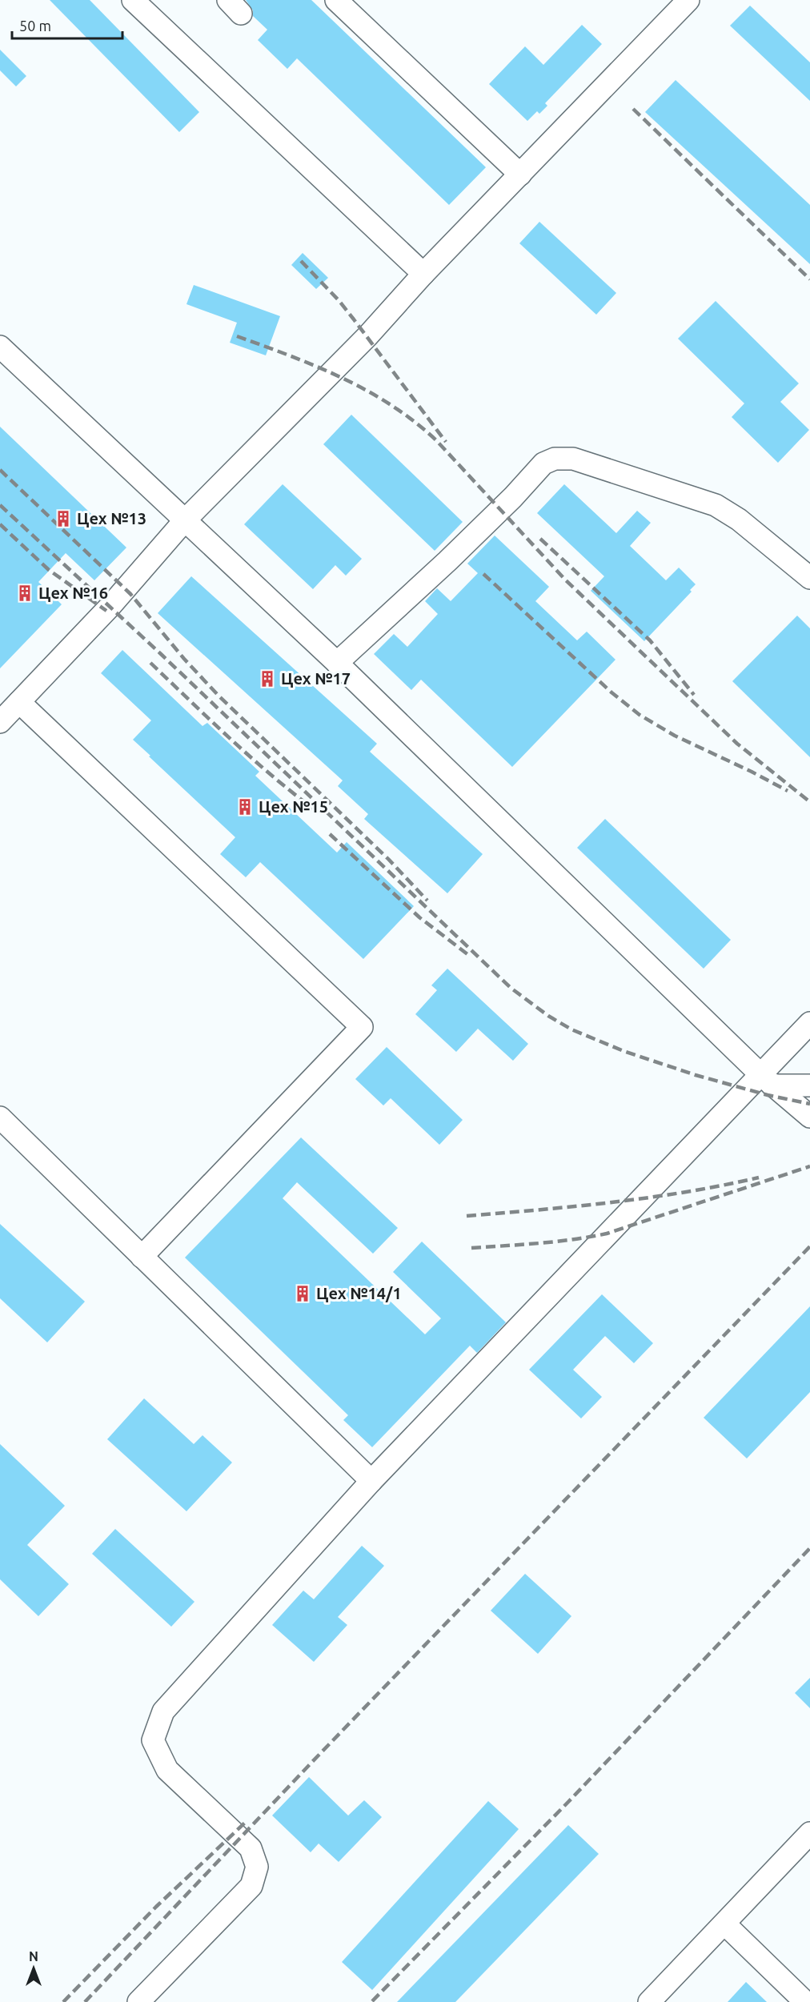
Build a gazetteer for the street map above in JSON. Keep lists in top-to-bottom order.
{
  "places": {
    "building": [
      "Цех №13",
      "Цех №16",
      "Цех №17",
      "Цех №15",
      "Цех №14/1"
    ]
  },
  "scale_bar": "50 m",
  "north": "top"
}
